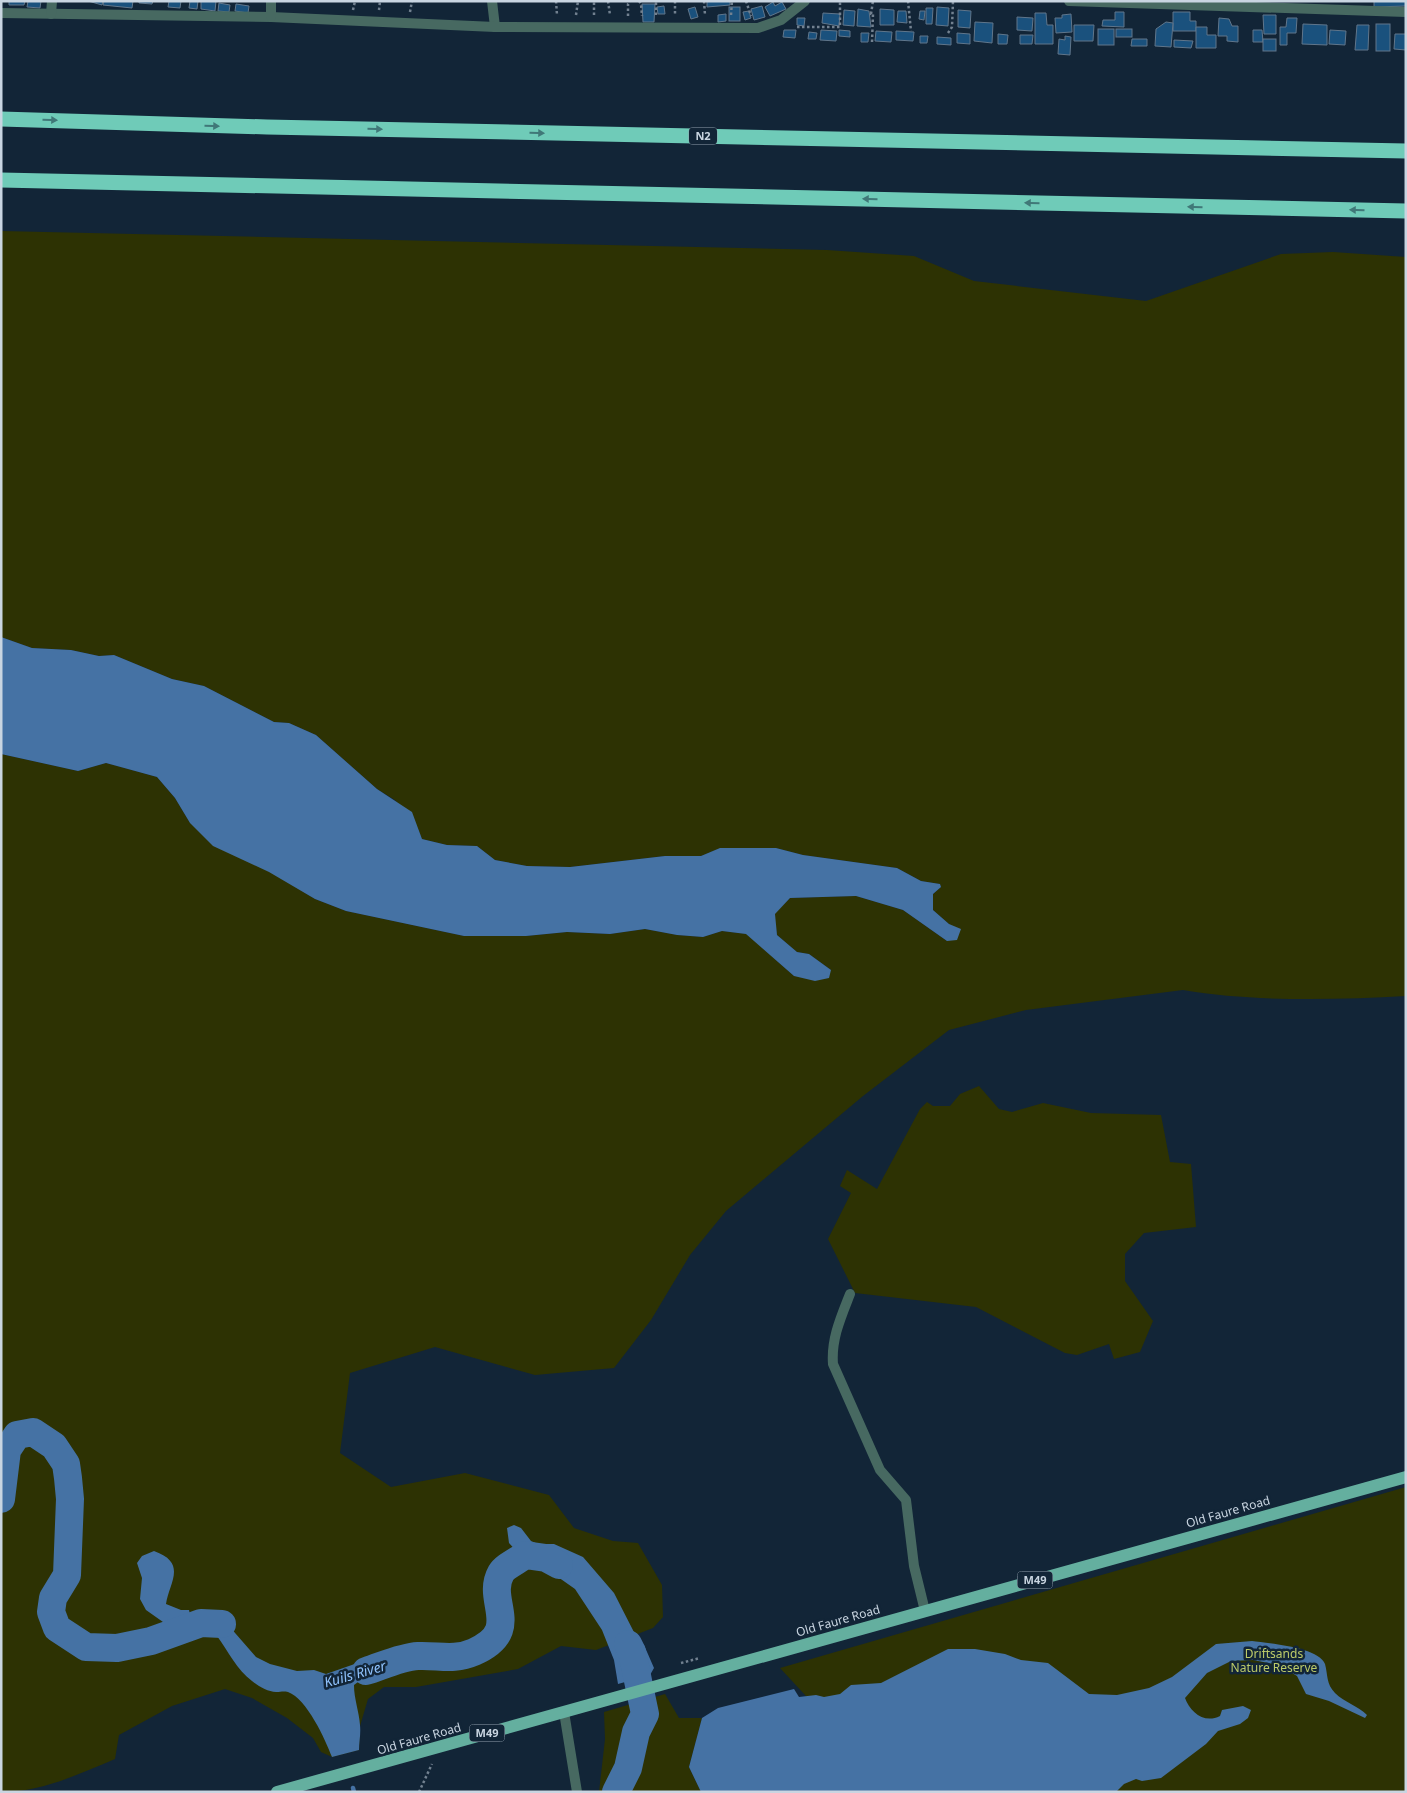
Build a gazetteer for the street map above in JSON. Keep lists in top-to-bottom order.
{
  "streets": {
    "highway": ["N2"],
    "main road": ["Old Faure Road", "M49"]
  },
  "water": ["Kuils River"],
  "parks": ["Driftsands Nature Reserve"]
}
